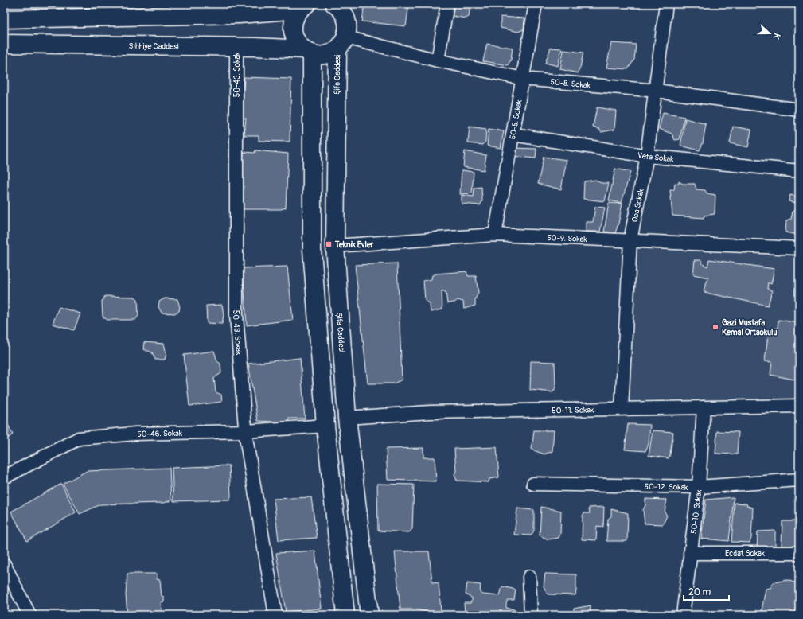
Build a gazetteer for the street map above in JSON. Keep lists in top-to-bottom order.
{
  "streets": {
    "street": [
      "Sıhhiye Caddesi",
      "50-43. Sokak",
      "Şifa Caddesi",
      "50-8. Sokak",
      "50-5. Sokak",
      "Vefa Sokak",
      "Oba Sokak",
      "50-9. Sokak",
      "50-11. Sokak",
      "50-46. Sokak",
      "50-12. Sokak",
      "50-10. Sokak",
      "Ecdat Sokak"
    ]
  },
  "crossings": [
    ["Sıhhiye Caddesi", "50-43. Sokak"],
    ["Sıhhiye Caddesi", "Şifa Caddesi"],
    ["Sıhhiye Caddesi", "50-8. Sokak"],
    ["50-43. Sokak", "50-46. Sokak"],
    ["Şifa Caddesi", "50-8. Sokak"],
    ["Şifa Caddesi", "50-9. Sokak"],
    ["Şifa Caddesi", "50-11. Sokak"],
    ["50-8. Sokak", "50-5. Sokak"],
    ["50-8. Sokak", "Oba Sokak"],
    ["50-5. Sokak", "Vefa Sokak"],
    ["50-5. Sokak", "50-9. Sokak"],
    ["Vefa Sokak", "Oba Sokak"],
    ["Oba Sokak", "50-9. Sokak"],
    ["Oba Sokak", "50-11. Sokak"],
    ["50-11. Sokak", "50-10. Sokak"],
    ["50-12. Sokak", "50-10. Sokak"],
    ["50-10. Sokak", "Ecdat Sokak"]
  ],
  "places": {
    "transit": ["Teknik Evler"],
    "other": ["Gazi Mustafa Kemal Ortaokulu"]
  },
  "scale_bar": "20 m",
  "north": "right"
}
